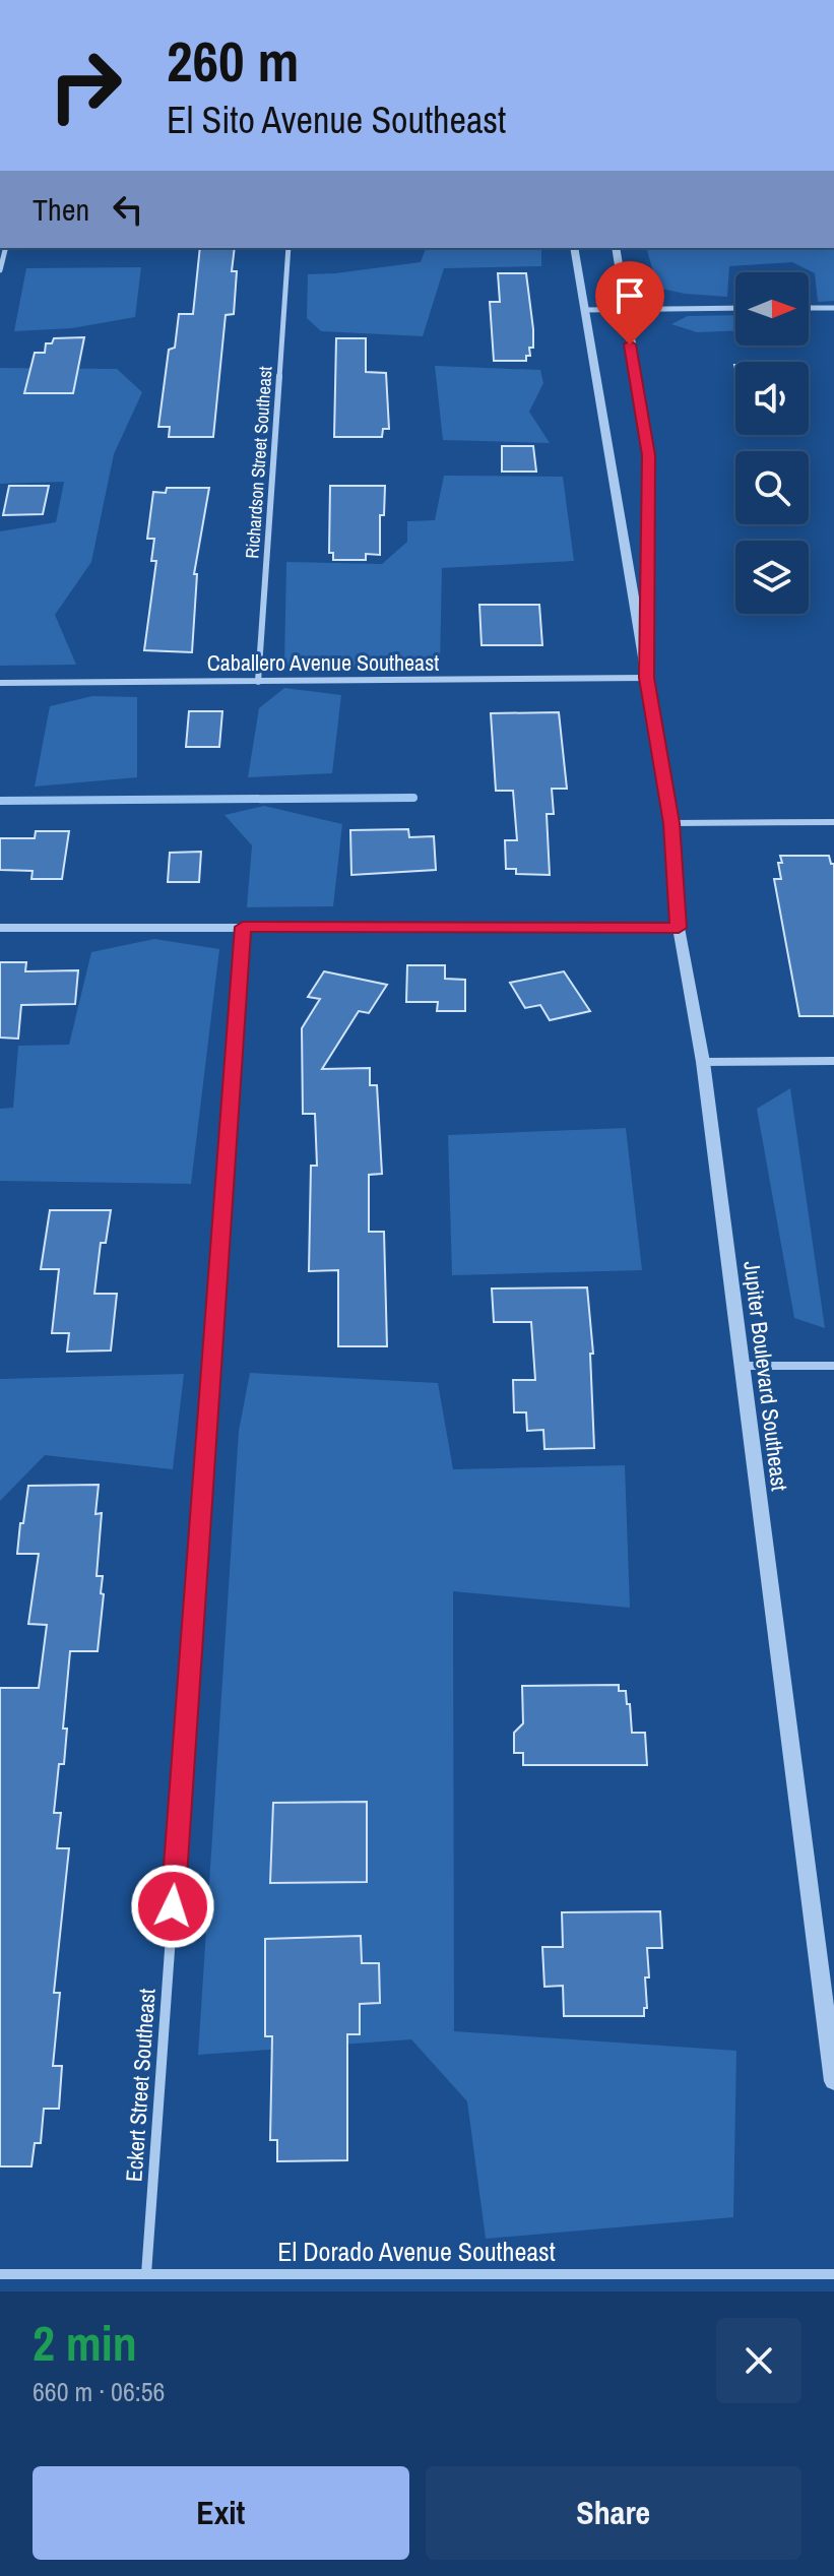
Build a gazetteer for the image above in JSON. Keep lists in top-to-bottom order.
{
  "streets": {
    "street": [
      "Richardson Street Southeast",
      "Caballero Avenue Southeast",
      "Jupiter Boulevard Southeast",
      "Eckert Street Southeast",
      "El Dorado Avenue Southeast"
    ]
  },
  "crossings": [
    ["Richardson Street Southeast", "Caballero Avenue Southeast"],
    ["Caballero Avenue Southeast", "Jupiter Boulevard Southeast"],
    ["Eckert Street Southeast", "El Dorado Avenue Southeast"]
  ],
  "north": "right",
  "page": {
    "turn": ["260 m", "El Sito Avenue Southeast"],
    "then": "Then",
    "heading": ["2 min", "660 m · 06:56"],
    "buttons": ["Exit", "Share"]
  }
}
